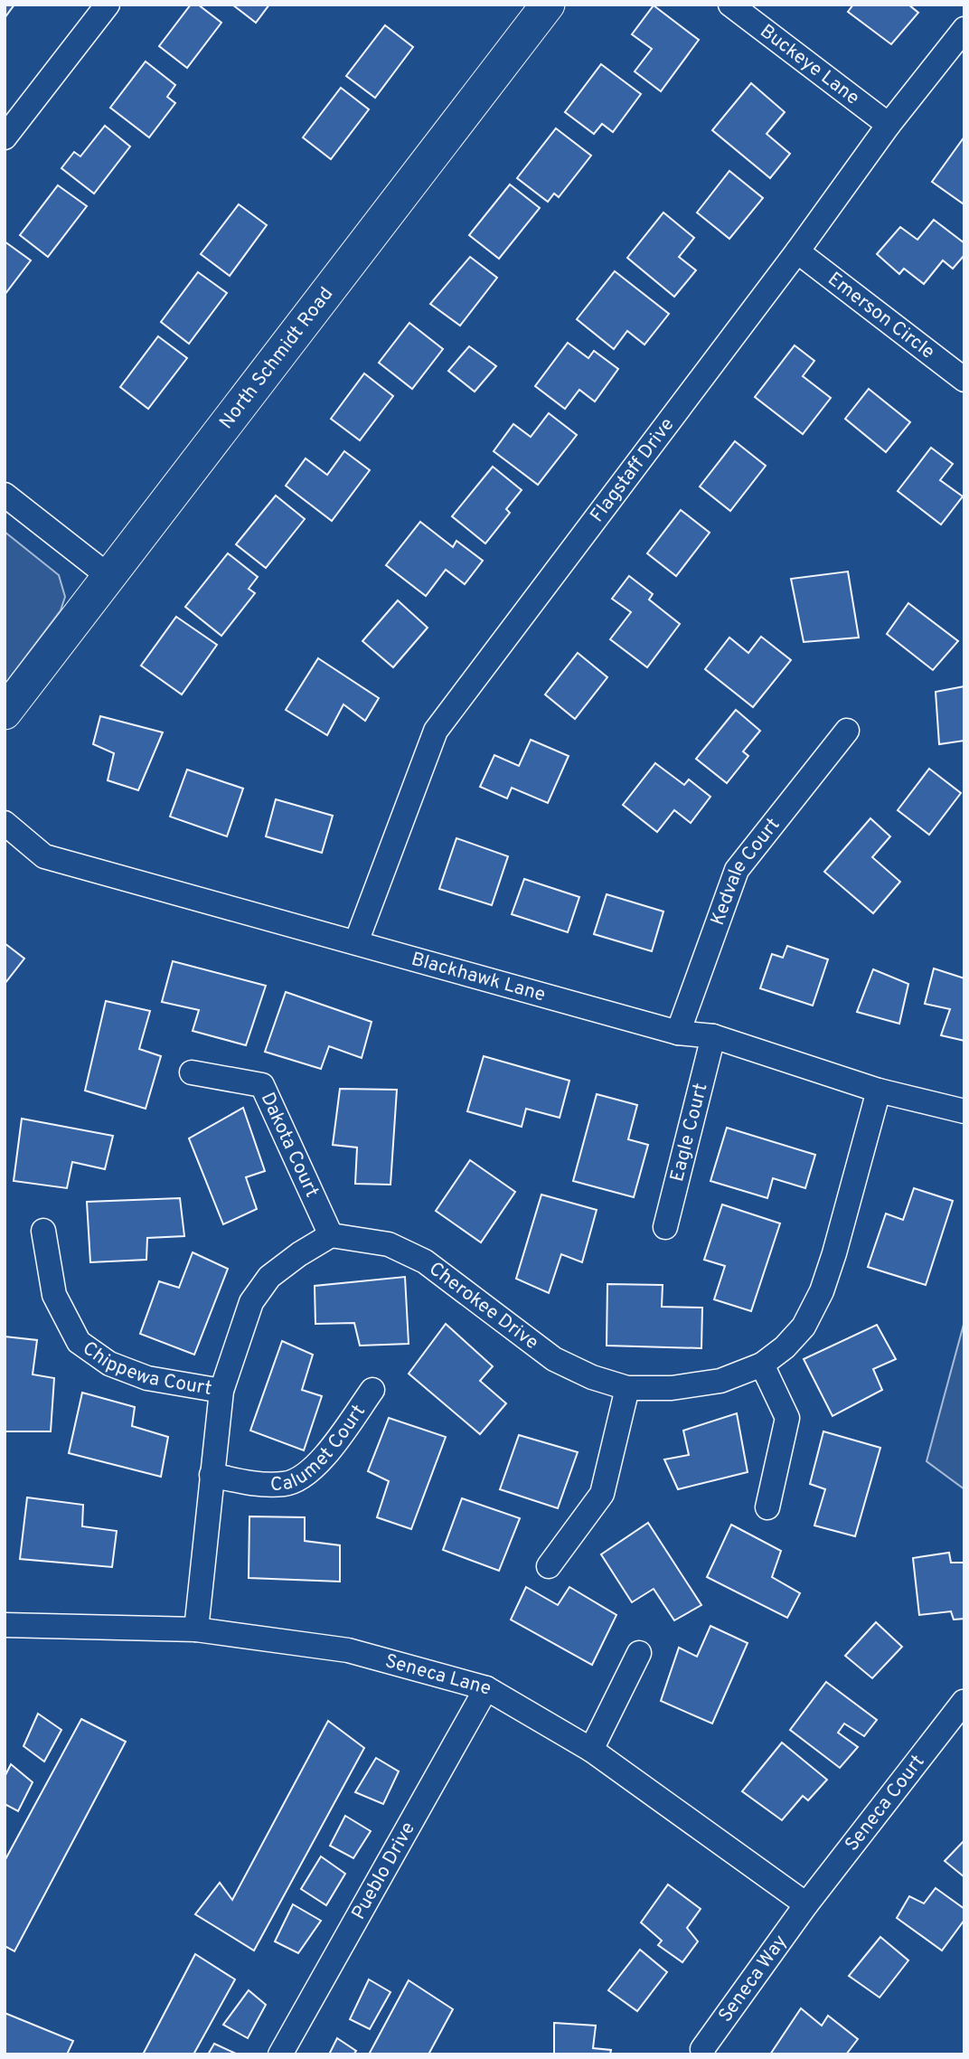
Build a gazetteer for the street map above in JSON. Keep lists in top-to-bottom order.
{
  "streets": {
    "street": [
      "Buckeye Lane",
      "Emerson Circle",
      "North Schmidt Road",
      "Flagstaff Drive",
      "Kedvale Court",
      "Blackhawk Lane",
      "Eagle Court",
      "Dakota Court",
      "Cherokee Drive",
      "Chippewa Court",
      "Calumet Court",
      "Seneca Lane",
      "Seneca Court",
      "Pueblo Drive",
      "Seneca Way"
    ]
  },
  "crossings": [
    ["Buckeye Lane", "Flagstaff Drive"],
    ["Emerson Circle", "Flagstaff Drive"],
    ["Flagstaff Drive", "Blackhawk Lane"],
    ["Kedvale Court", "Blackhawk Lane"],
    ["Blackhawk Lane", "Eagle Court"],
    ["Blackhawk Lane", "Cherokee Drive"],
    ["Dakota Court", "Cherokee Drive"],
    ["Seneca Lane", "Seneca Court"],
    ["Seneca Lane", "Pueblo Drive"],
    ["Seneca Lane", "Seneca Way"],
    ["Seneca Court", "Seneca Way"]
  ]
}
